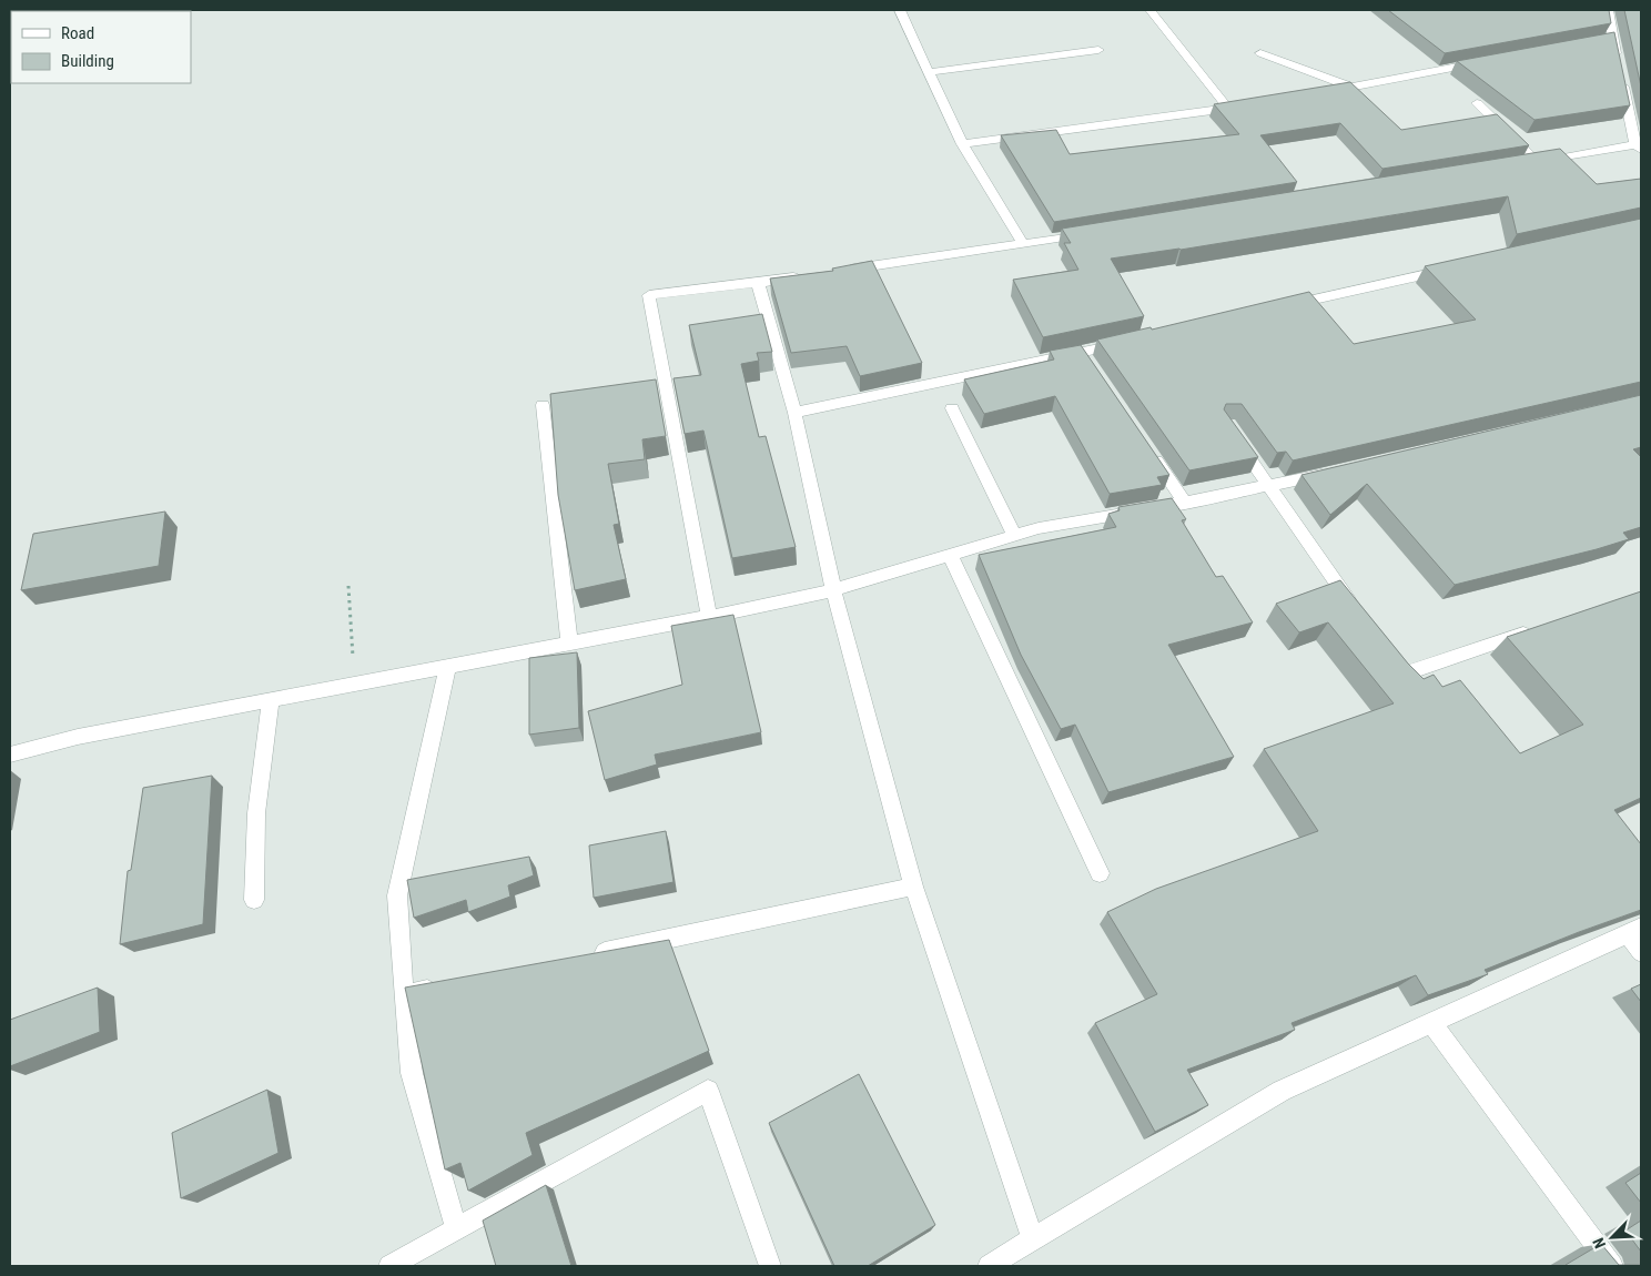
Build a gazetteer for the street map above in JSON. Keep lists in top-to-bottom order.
{
  "legend": ["Road", "Building"],
  "north": "bottom left"
}
